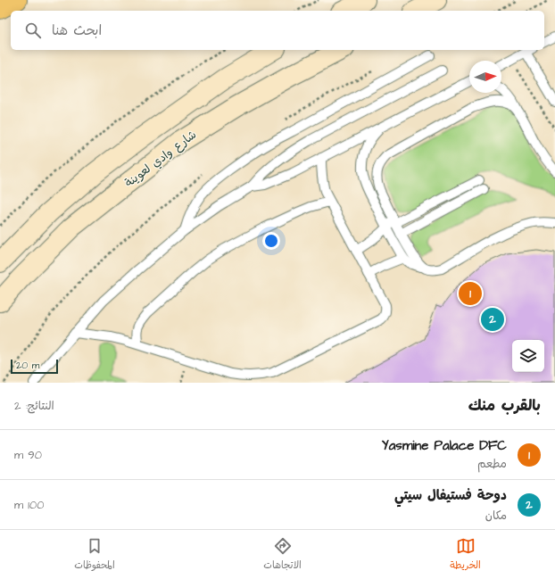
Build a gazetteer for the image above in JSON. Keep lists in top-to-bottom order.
{
  "streets": {
    "main road": ["شارع وادي لعوينة"]
  },
  "scale_bar": "20 m",
  "north": "right",
  "page": {
    "search": "ابحث هنا",
    "pins": ["1", "2"],
    "scale": "20 m",
    "heading": ["بالقرب منك", "النتائج: 2"],
    "list": [
      {
        "mark": "1",
        "name": "Yasmine Palace DFC",
        "note": "مطعم",
        "value": "90 m"
      },
      {
        "mark": "2",
        "name": "دوحة فستيفال سيتي",
        "note": "مكان",
        "value": "100 m"
      }
    ],
    "nav": ["الخريطة", "الاتجاهات", "المحفوظات"]
  }
}
